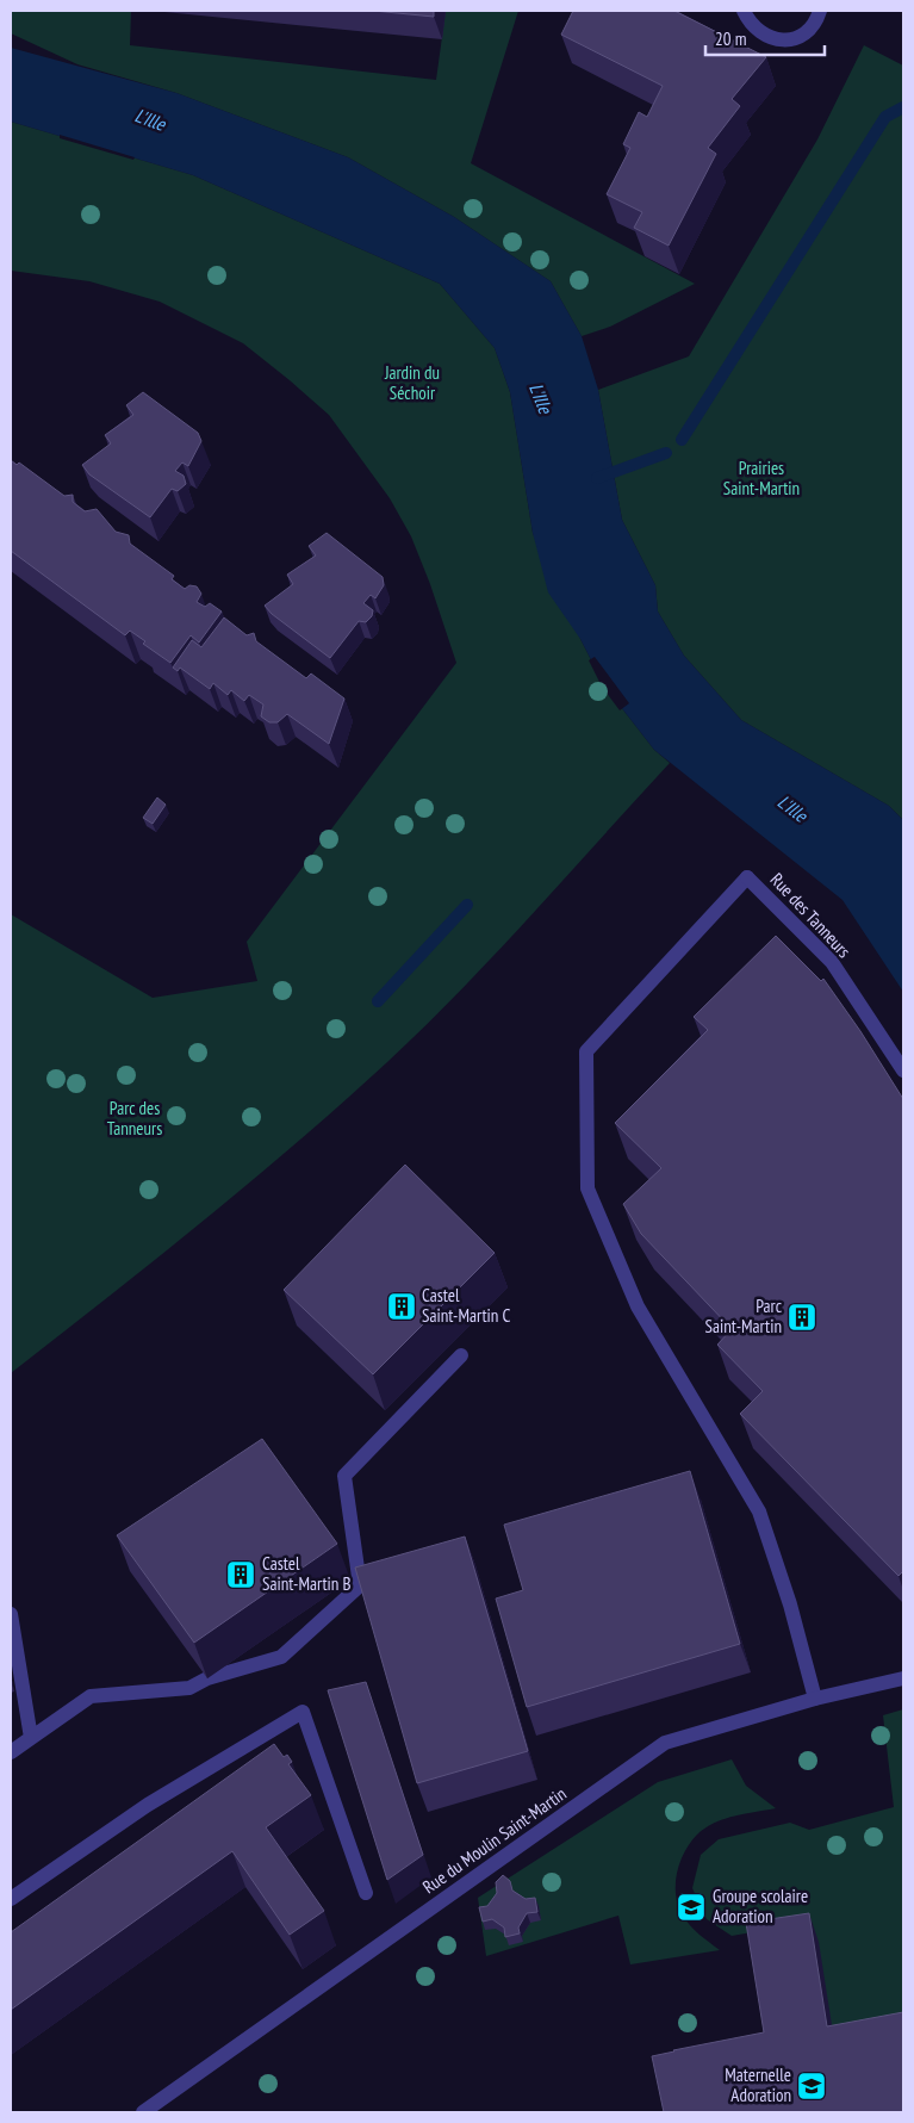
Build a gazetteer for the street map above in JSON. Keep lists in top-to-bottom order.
{
  "streets": {
    "street": ["Rue des Tanneurs", "Rue du Moulin Saint-Martin"]
  },
  "crossings": [
    ["Rue des Tanneurs", "Rue du Moulin Saint-Martin"]
  ],
  "water": ["L'Ille"],
  "parks": ["Jardin du Séchoir", "Prairies Saint-Martin", "Parc des Tanneurs"],
  "places": {
    "building": ["Castel Saint-Martin C", "Parc Saint-Martin", "Castel Saint-Martin B"],
    "school or university": ["Groupe scolaire Adoration", "Maternelle Adoration"]
  },
  "scale_bar": "20 m"
}
